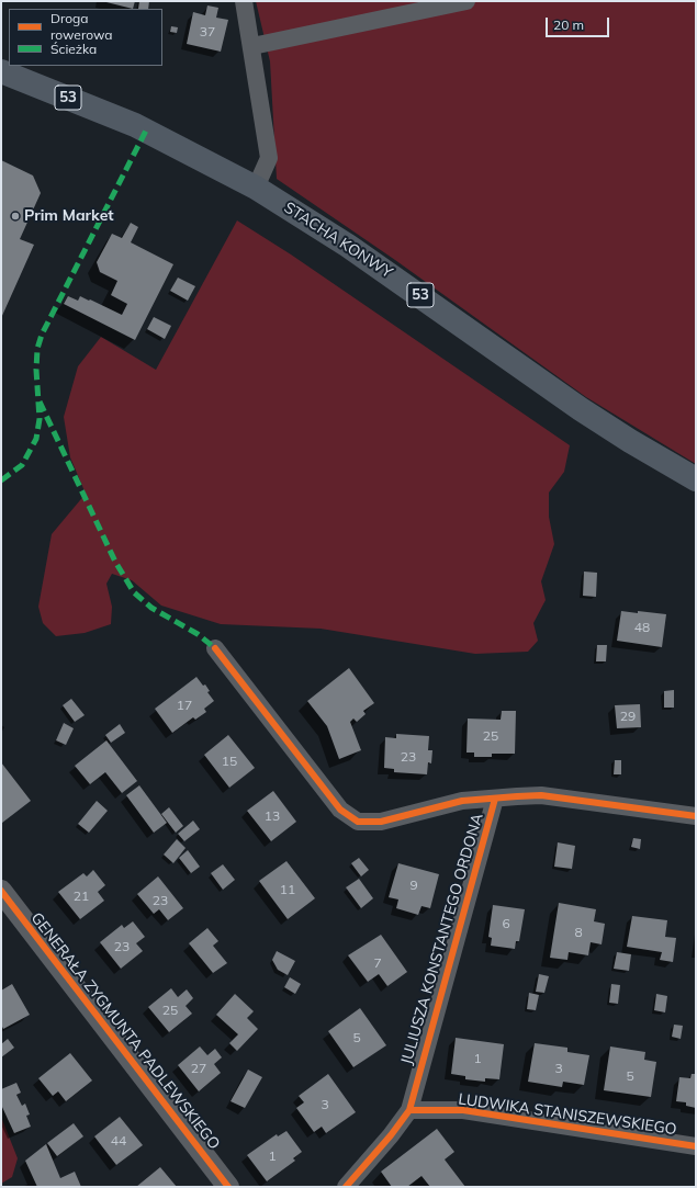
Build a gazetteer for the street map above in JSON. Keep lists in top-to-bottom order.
{
  "streets": {
    "main road": ["53", "STACHA KONWY"],
    "street": ["JULIUSZA KONSTANTEGO ORDONA", "GENERAŁA ZYGMUNTA PADLEWSKIEGO", "LUDWIKA STANISZEWSKIEGO"]
  },
  "crossings": [
    ["JULIUSZA KONSTANTEGO ORDONA", "LUDWIKA STANISZEWSKIEGO"]
  ],
  "places": ["Prim Market"],
  "house_numbers": [
    "37",
    "48",
    "17",
    "29",
    "25",
    "23",
    "15",
    "13",
    "9",
    "11",
    "21",
    "23",
    "6",
    "8",
    "23",
    "7",
    "25",
    "5",
    "1",
    "27",
    "3",
    "5",
    "3",
    "44",
    "1"
  ],
  "legend": ["Droga rowerowa", "Ścieżka"],
  "scale_bar": "20 m"
}
